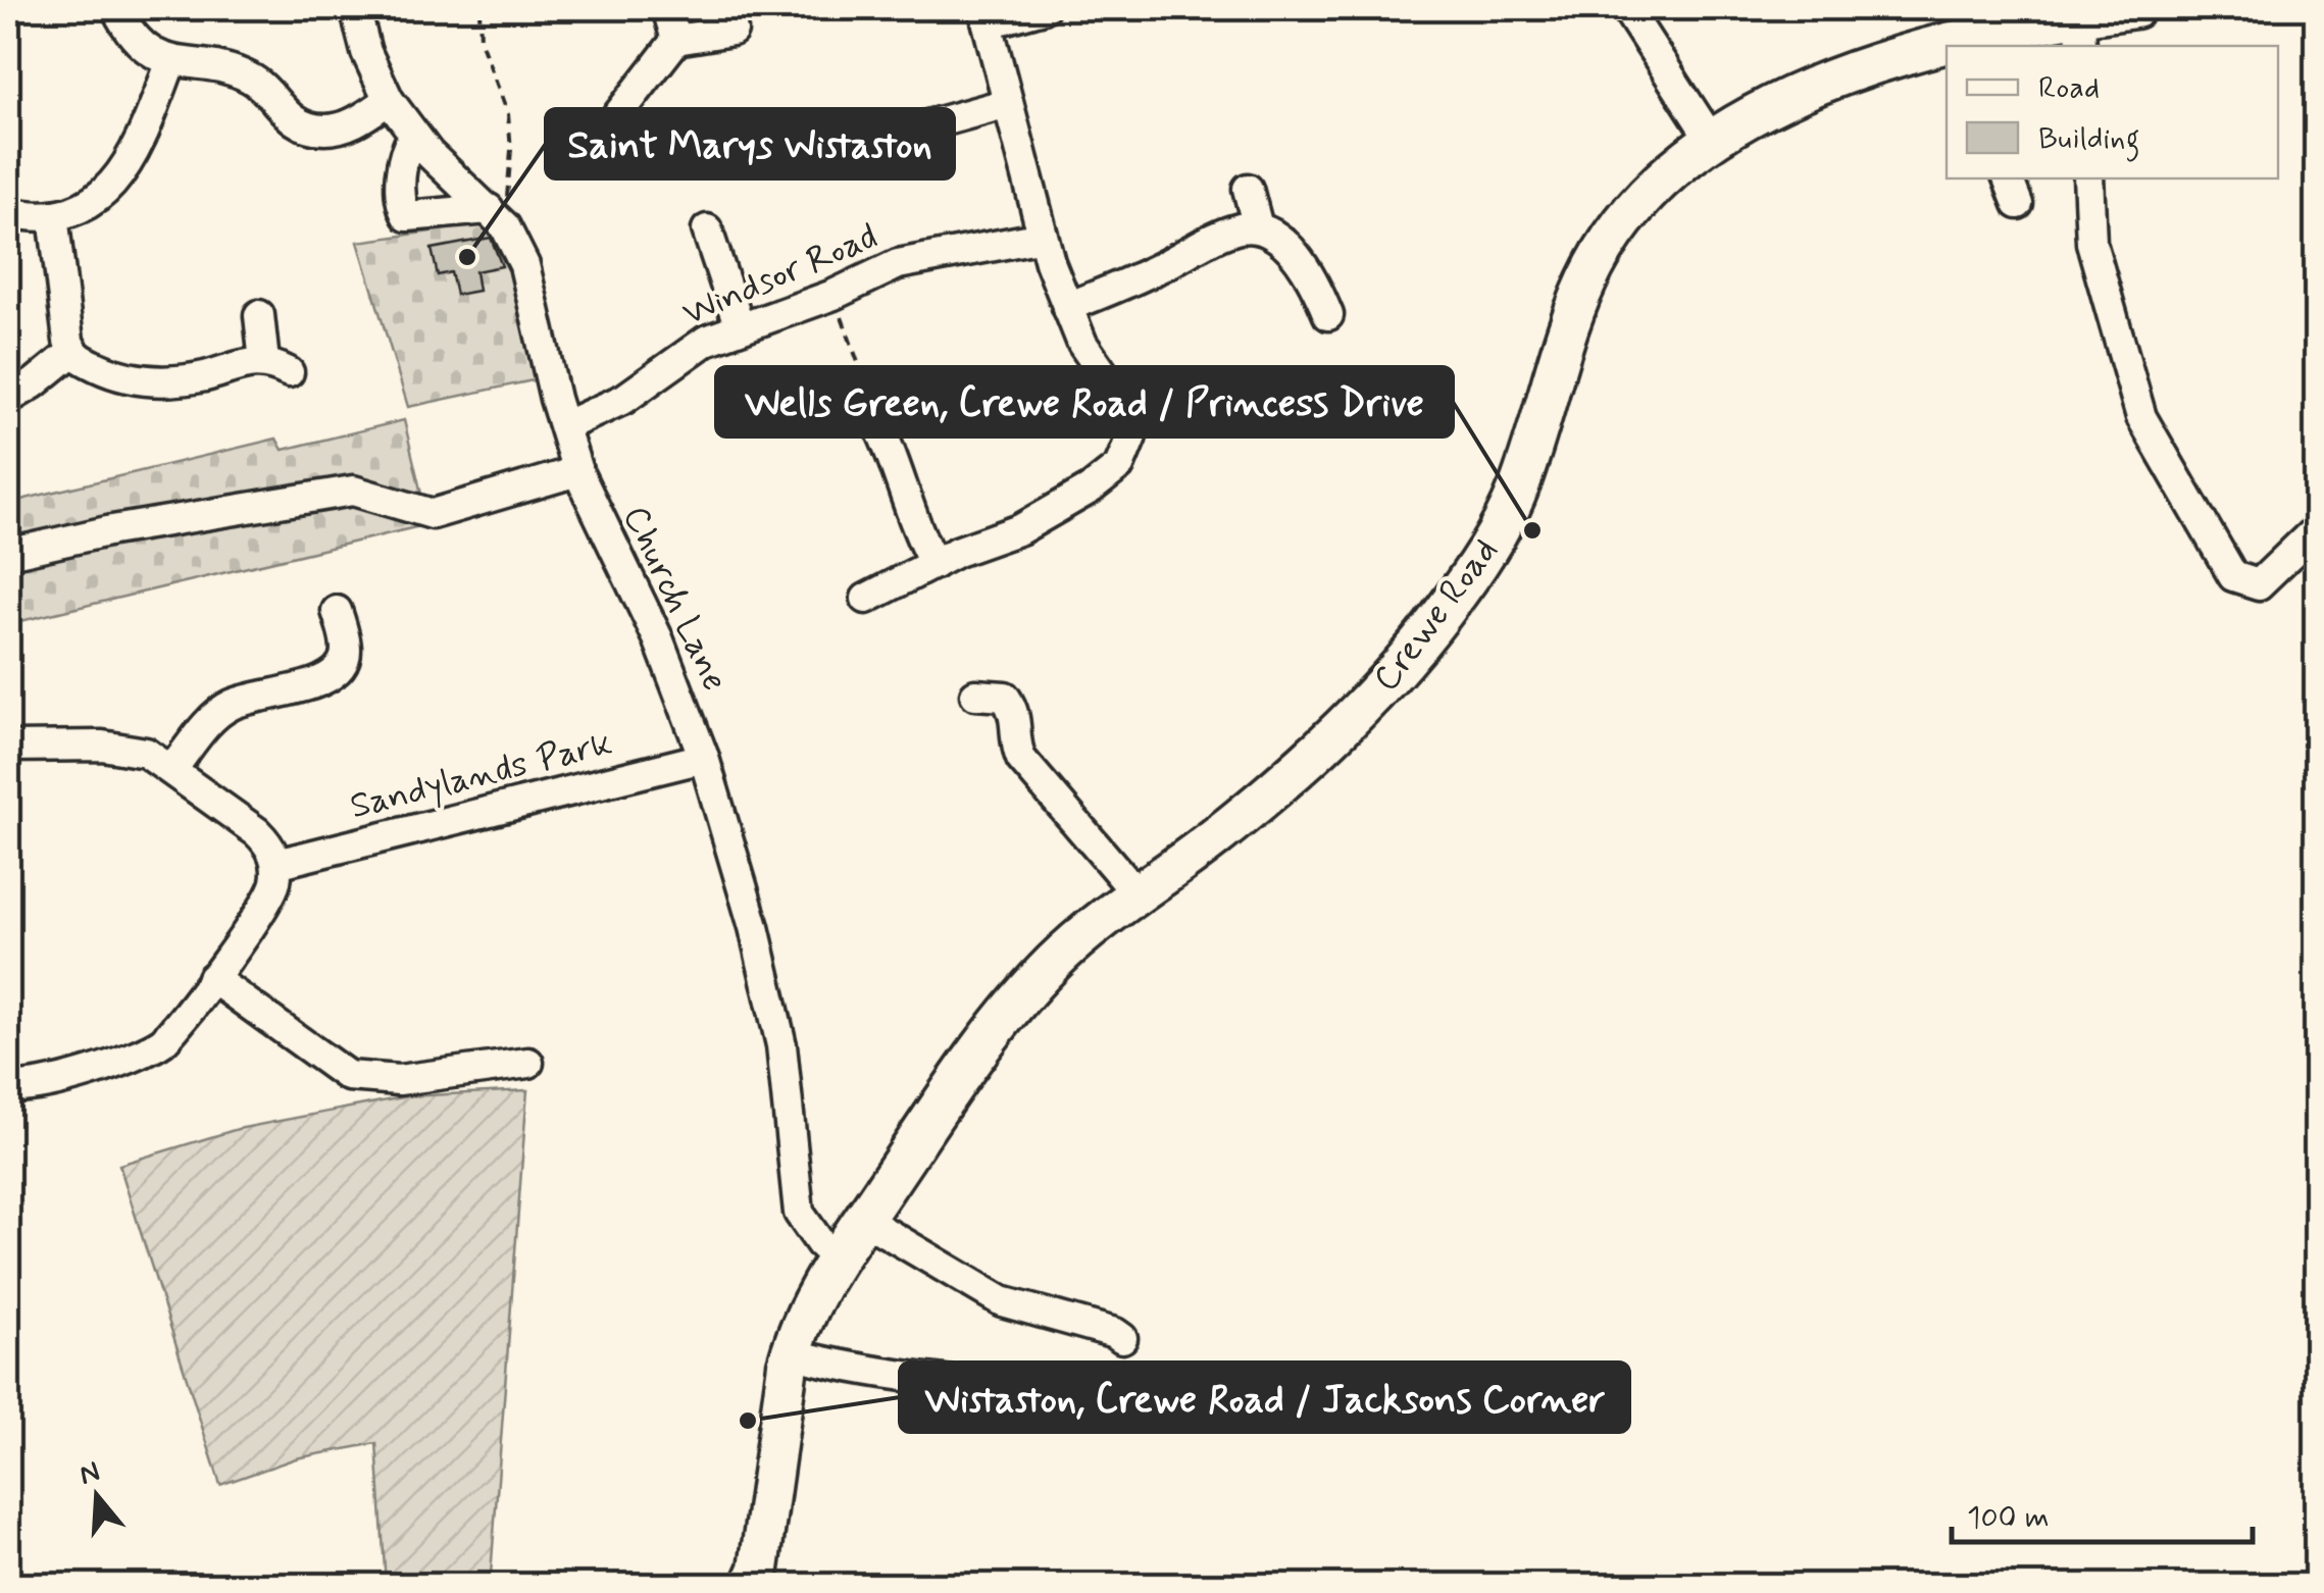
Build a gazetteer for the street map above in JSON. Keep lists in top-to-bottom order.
{
  "streets": {
    "main road": ["Crewe Road"],
    "street": ["Windsor Road", "Church Lane", "Sandylands Park"]
  },
  "crossings": [
    ["Windsor Road", "Church Lane"],
    ["Church Lane", "Crewe Road"],
    ["Church Lane", "Sandylands Park"]
  ],
  "places": ["Saint Marys Wistaston", "Wells Green, Crewe Road / Princess Drive", "Wistaston, Crewe Road / Jacksons Corner"],
  "legend": ["Road", "Building"],
  "scale_bar": "100 m",
  "north": "top"
}
